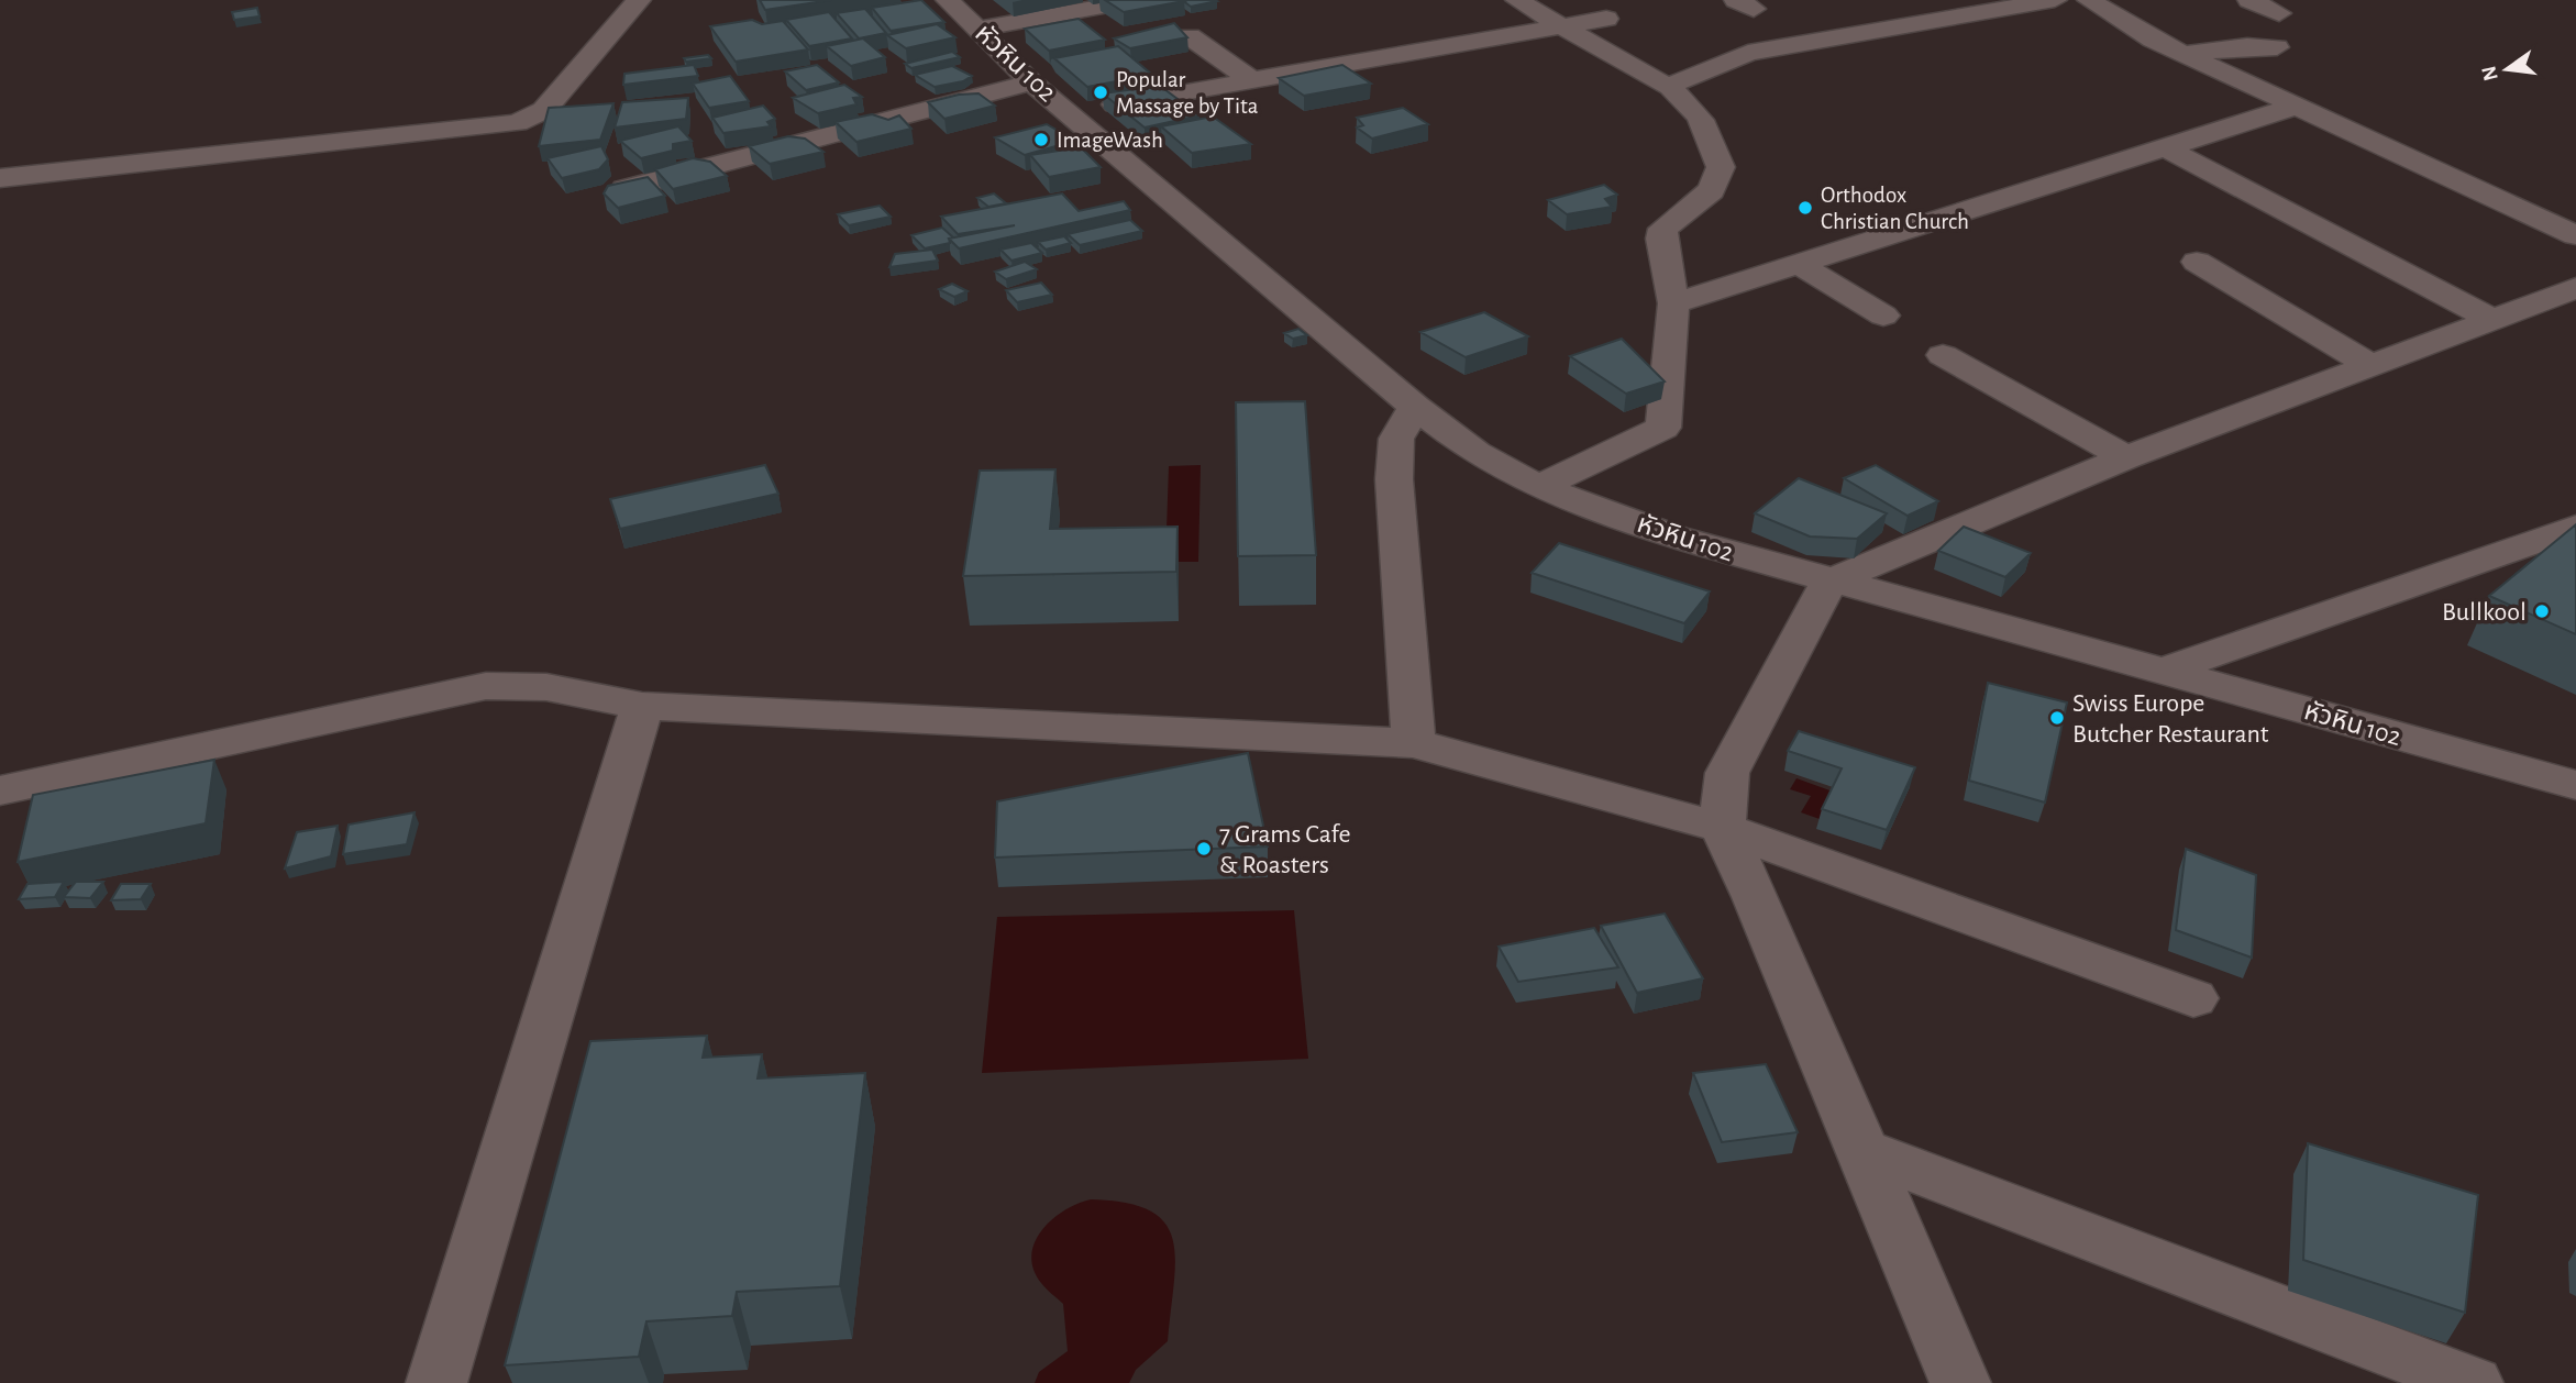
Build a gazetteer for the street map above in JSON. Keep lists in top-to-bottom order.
{
  "streets": {
    "street": ["หัวหิน 102"]
  },
  "places": [
    "Popular Massage by Tita",
    "ImageWash",
    "Orthodox Christian Church",
    "Bullkool",
    "Swiss Europe Butcher Restaurant",
    "7 Grams Cafe & Roasters"
  ],
  "north": "left"
}
